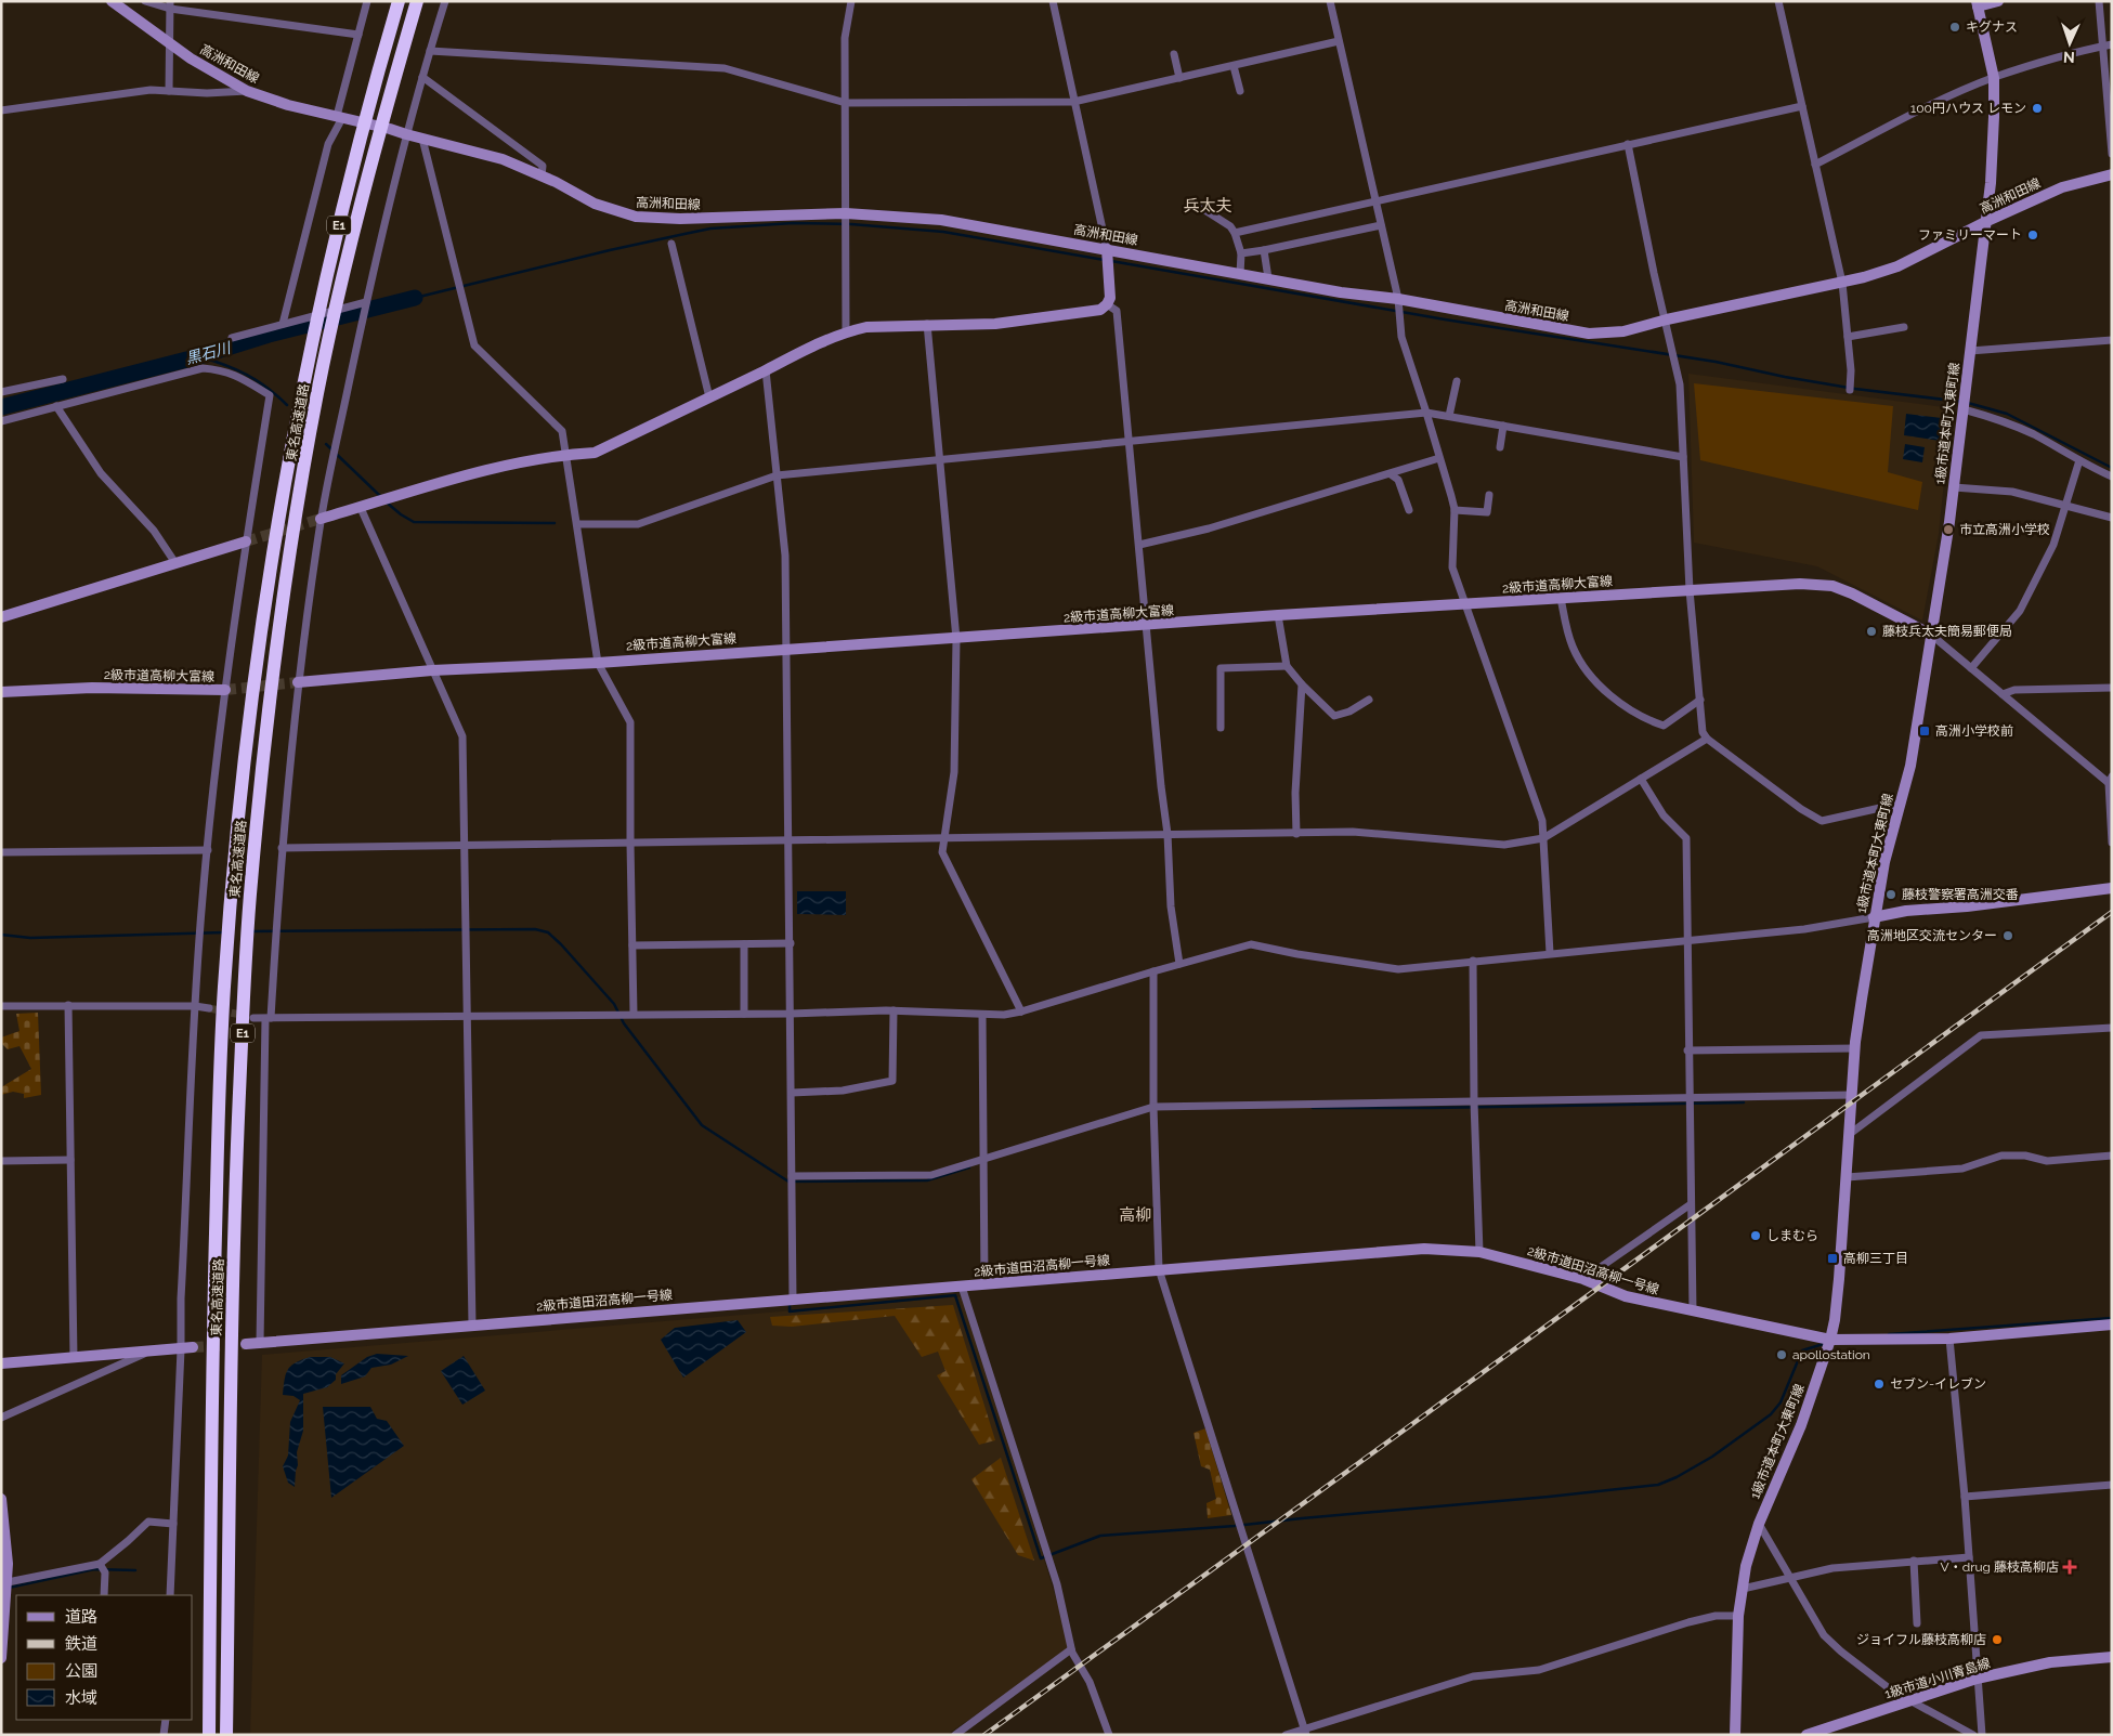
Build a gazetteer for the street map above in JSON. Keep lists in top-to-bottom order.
{
  "streets": {
    "highway": ["E1", "東名高速道路"],
    "street": [
      "高洲和田線",
      "1級市道本町大東町線",
      "2級市道高柳大富線",
      "2級市道田沼高柳一号線",
      "1級市道小川青島線"
    ]
  },
  "crossings": [
    ["高洲和田線", "1級市道本町大東町線"],
    ["1級市道本町大東町線", "2級市道高柳大富線"],
    ["1級市道本町大東町線", "2級市道田沼高柳一号線"]
  ],
  "districts": ["兵太夫", "高柳"],
  "water": ["黒石川"],
  "places": {
    "other": [
      "キグナス",
      "100円ハウス レモン",
      "ファミリーマート",
      "市立高洲小学校",
      "藤枝兵太夫簡易郵便局",
      "藤枝警察署高洲交番",
      "高洲地区交流センター",
      "しまむら",
      "apollostation",
      "セブン-イレブン",
      "ジョイフル藤枝高柳店"
    ],
    "transit": ["高洲小学校前", "高柳三丁目"],
    "health": ["V・drug 藤枝高柳店"]
  },
  "legend": [
    "道路",
    "鉄道",
    "公園",
    "水域"
  ],
  "north": "bottom"
}
